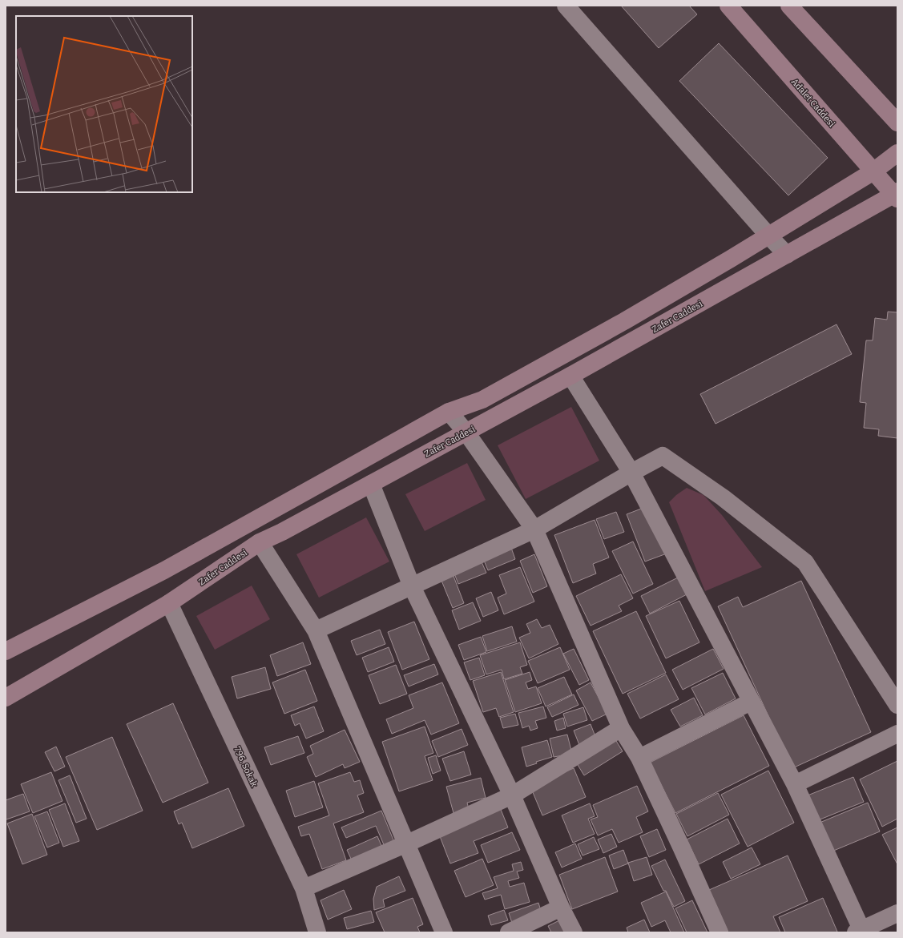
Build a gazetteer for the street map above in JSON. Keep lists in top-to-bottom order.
{
  "streets": {
    "main road": ["Adalet Caddesi", "Zafer Caddesi"],
    "street": ["796. Sokak"]
  },
  "crossings": [
    ["Adalet Caddesi", "Zafer Caddesi"],
    ["Zafer Caddesi", "796. Sokak"]
  ]
}
